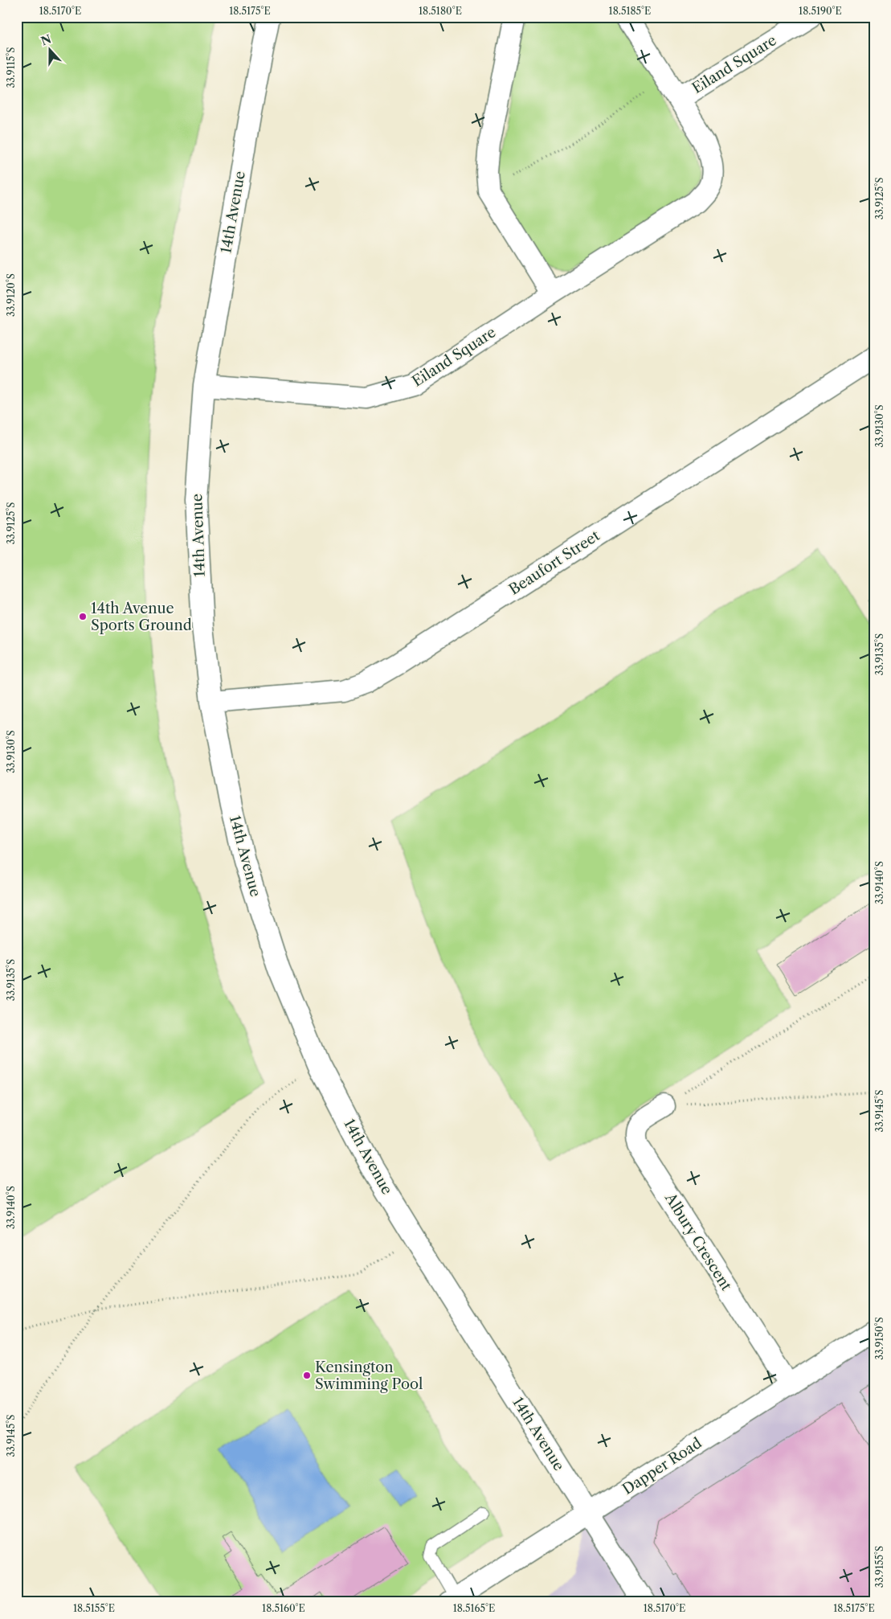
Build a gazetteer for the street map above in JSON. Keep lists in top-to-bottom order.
{
  "streets": {
    "street": [
      "Eiland Square",
      "14th Avenue",
      "Beaufort Street",
      "Albury Crescent",
      "Dapper Road"
    ]
  },
  "crossings": [
    ["Eiland Square", "14th Avenue"],
    ["14th Avenue", "Beaufort Street"],
    ["14th Avenue", "Dapper Road"],
    ["Albury Crescent", "Dapper Road"]
  ],
  "places": ["14th Avenue Sports Ground", "Kensington Swimming Pool"],
  "north": "top",
  "coordinates": [
    "18.5170°E",
    "18.5175°E",
    "18.5180°E",
    "18.5185°E",
    "18.5190°E",
    "33.9115°S",
    "33.9125°S",
    "33.9120°S",
    "33.9130°S",
    "33.9135°S",
    "33.9140°S",
    "33.9145°S",
    "33.9150°S",
    "33.9155°S",
    "18.5155°E",
    "18.5160°E",
    "18.5165°E"
  ]
}
